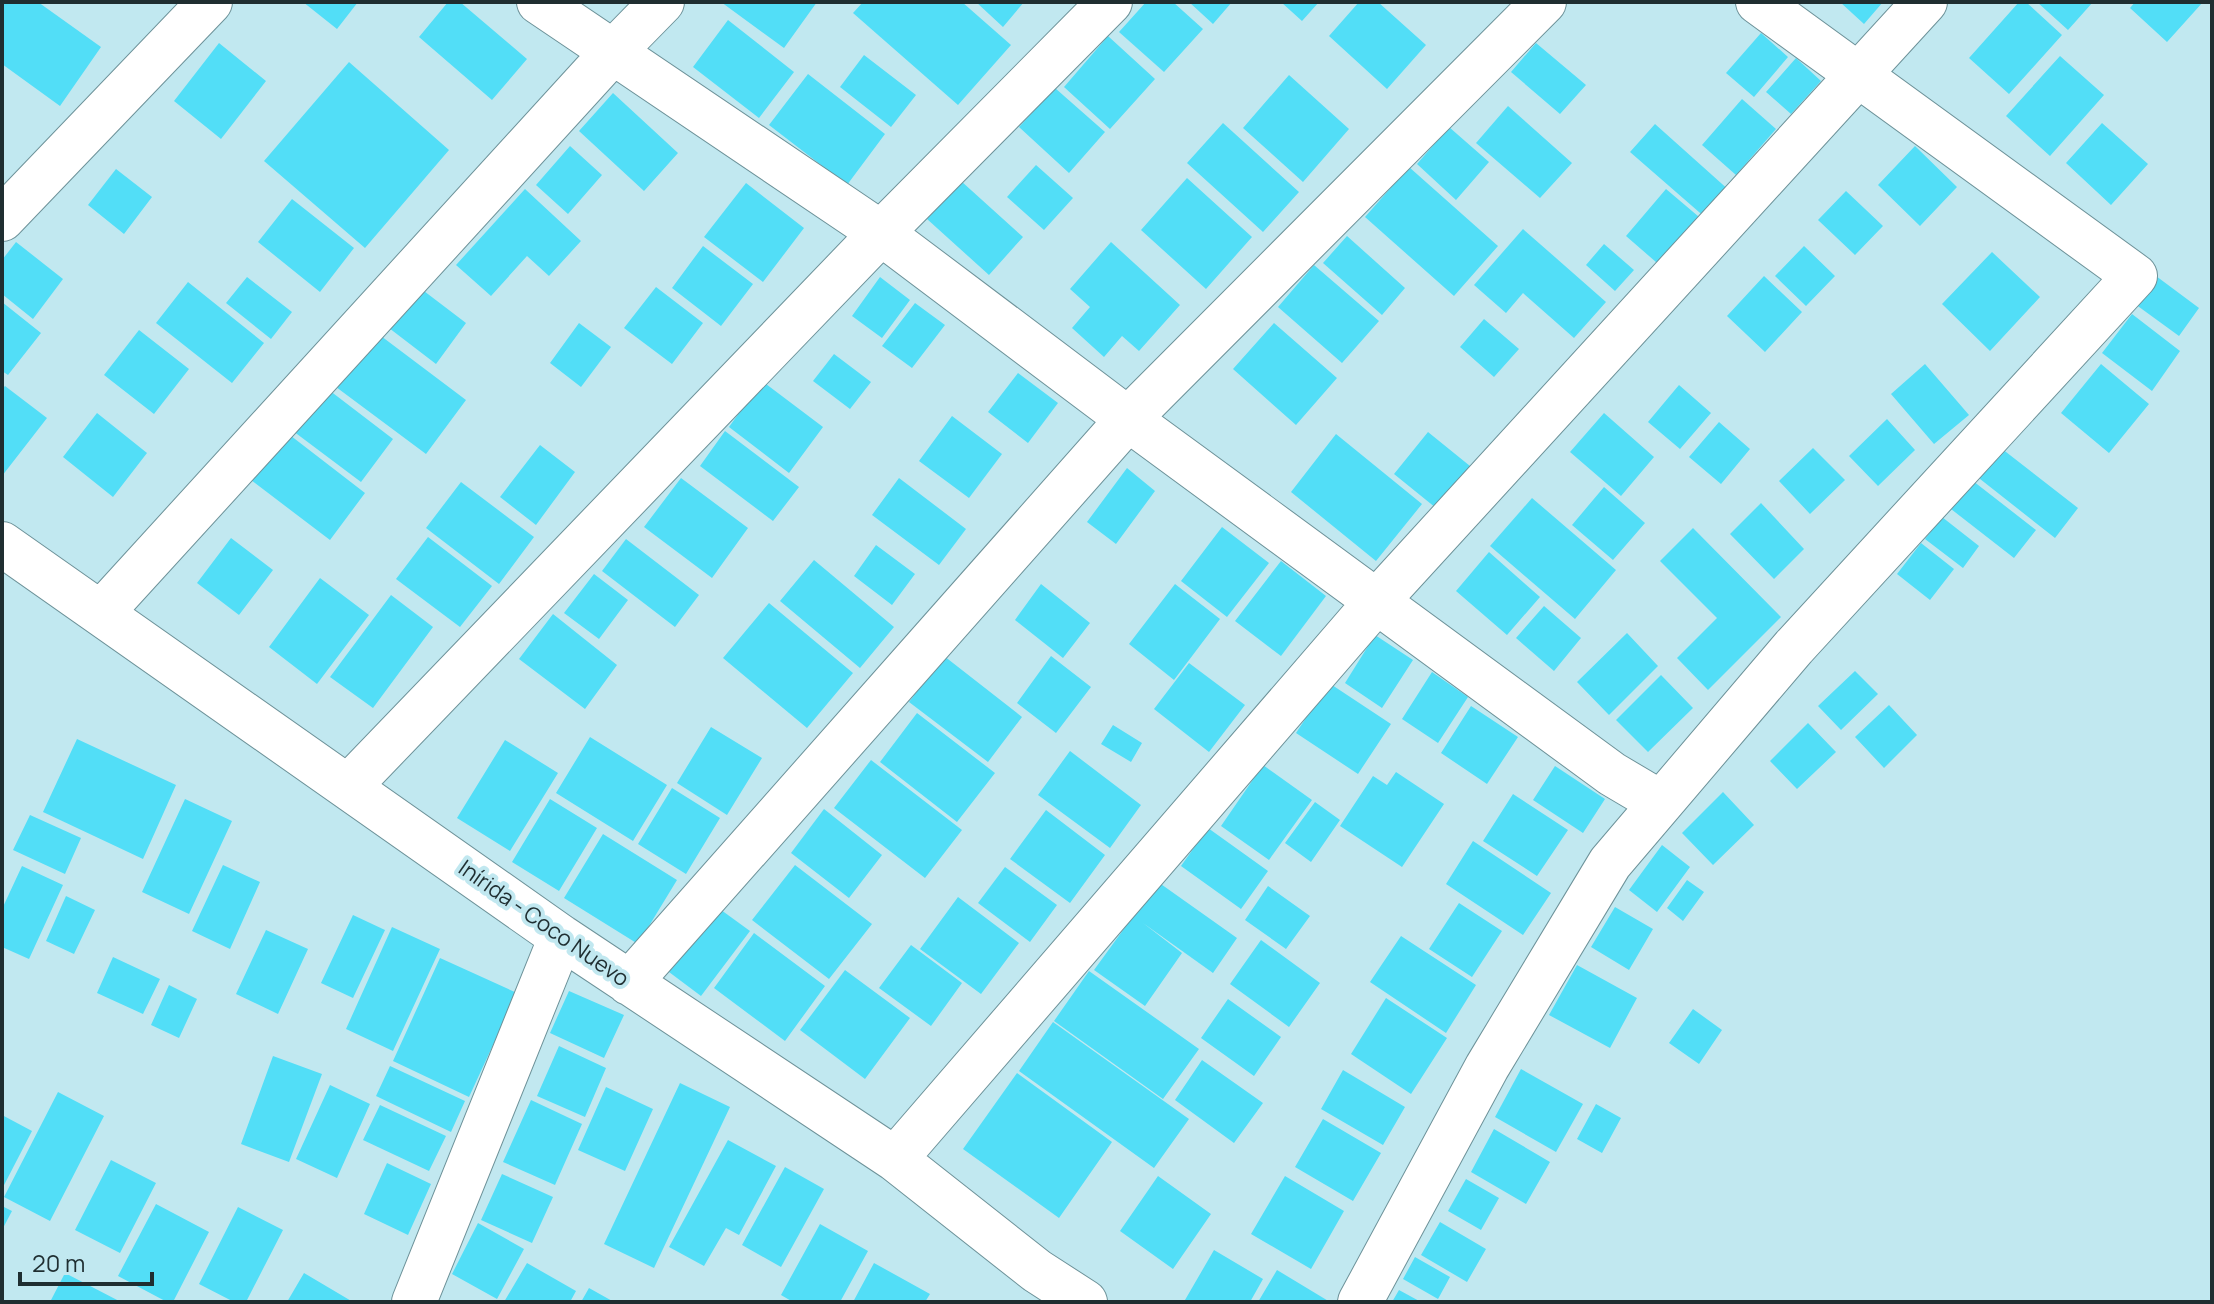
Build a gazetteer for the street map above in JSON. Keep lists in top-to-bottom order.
{
  "streets": {
    "street": ["Inírida - Coco Nuevo"]
  },
  "scale_bar": "20 m"
}
